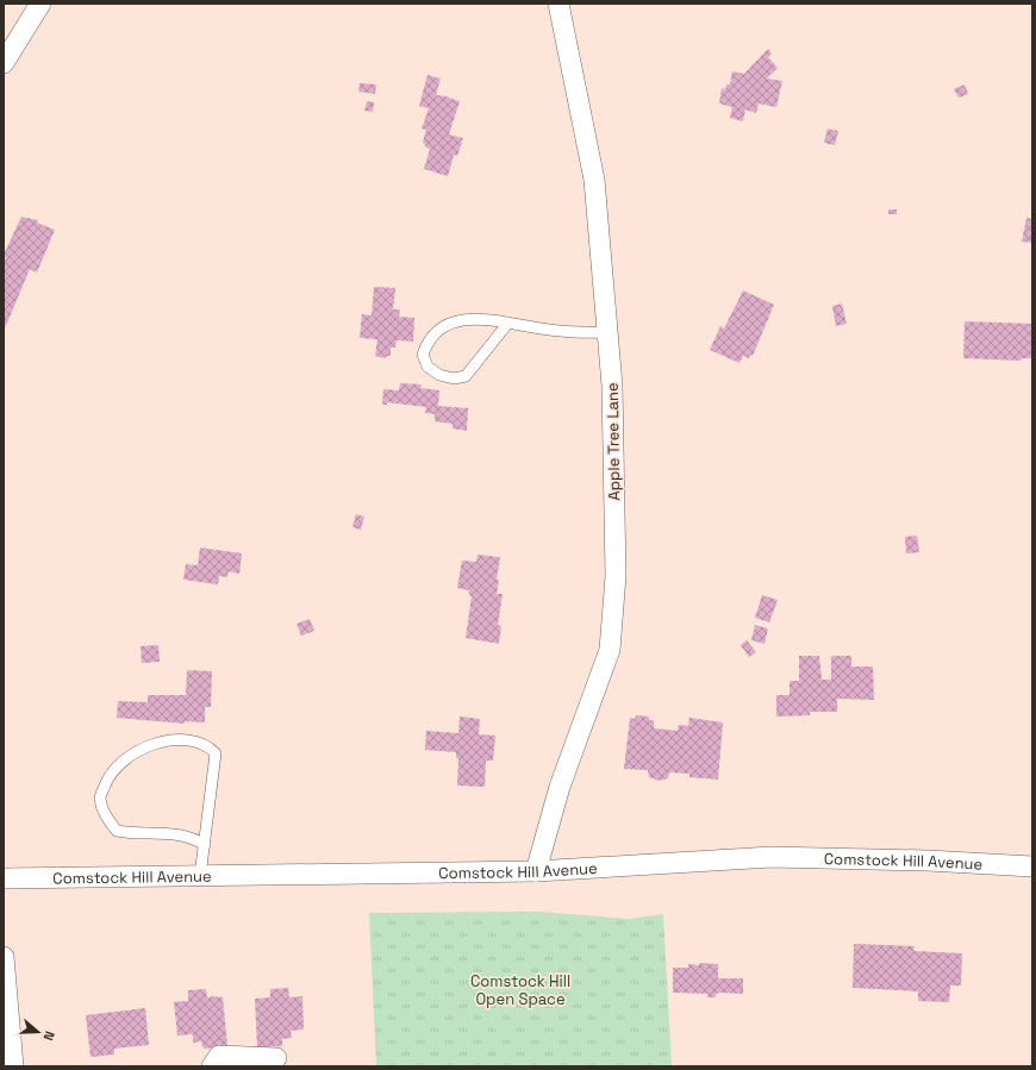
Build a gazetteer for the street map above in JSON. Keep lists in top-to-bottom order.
{
  "streets": {
    "street": ["Apple Tree Lane", "Comstock Hill Avenue"]
  },
  "crossings": [
    ["Apple Tree Lane", "Comstock Hill Avenue"]
  ],
  "parks": ["Comstock Hill Open Space"],
  "north": "right"
}
